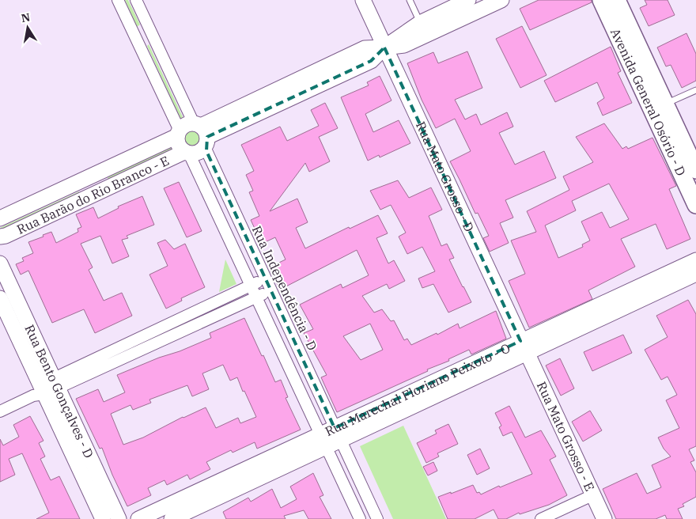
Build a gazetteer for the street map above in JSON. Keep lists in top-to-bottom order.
{
  "streets": {
    "main road": ["Avenida General Osório - D"],
    "street": [
      "Rua Mato Grosso - D",
      "Rua Barão do Rio Branco - E",
      "Rua Independência - D",
      "Rua Marechal Floriano Peixoto - O",
      "Rua Bento Gonçalves - D",
      "Rua Mato Grosso - E"
    ]
  },
  "crossings": [
    ["Rua Mato Grosso - D", "Rua Marechal Floriano Peixoto - O"],
    ["Rua Mato Grosso - D", "Rua Mato Grosso - E"],
    ["Rua Barão do Rio Branco - E", "Rua Independência - D"],
    ["Rua Independência - D", "Rua Marechal Floriano Peixoto - O"],
    ["Rua Marechal Floriano Peixoto - O", "Rua Mato Grosso - E"]
  ],
  "north": "top"
}
